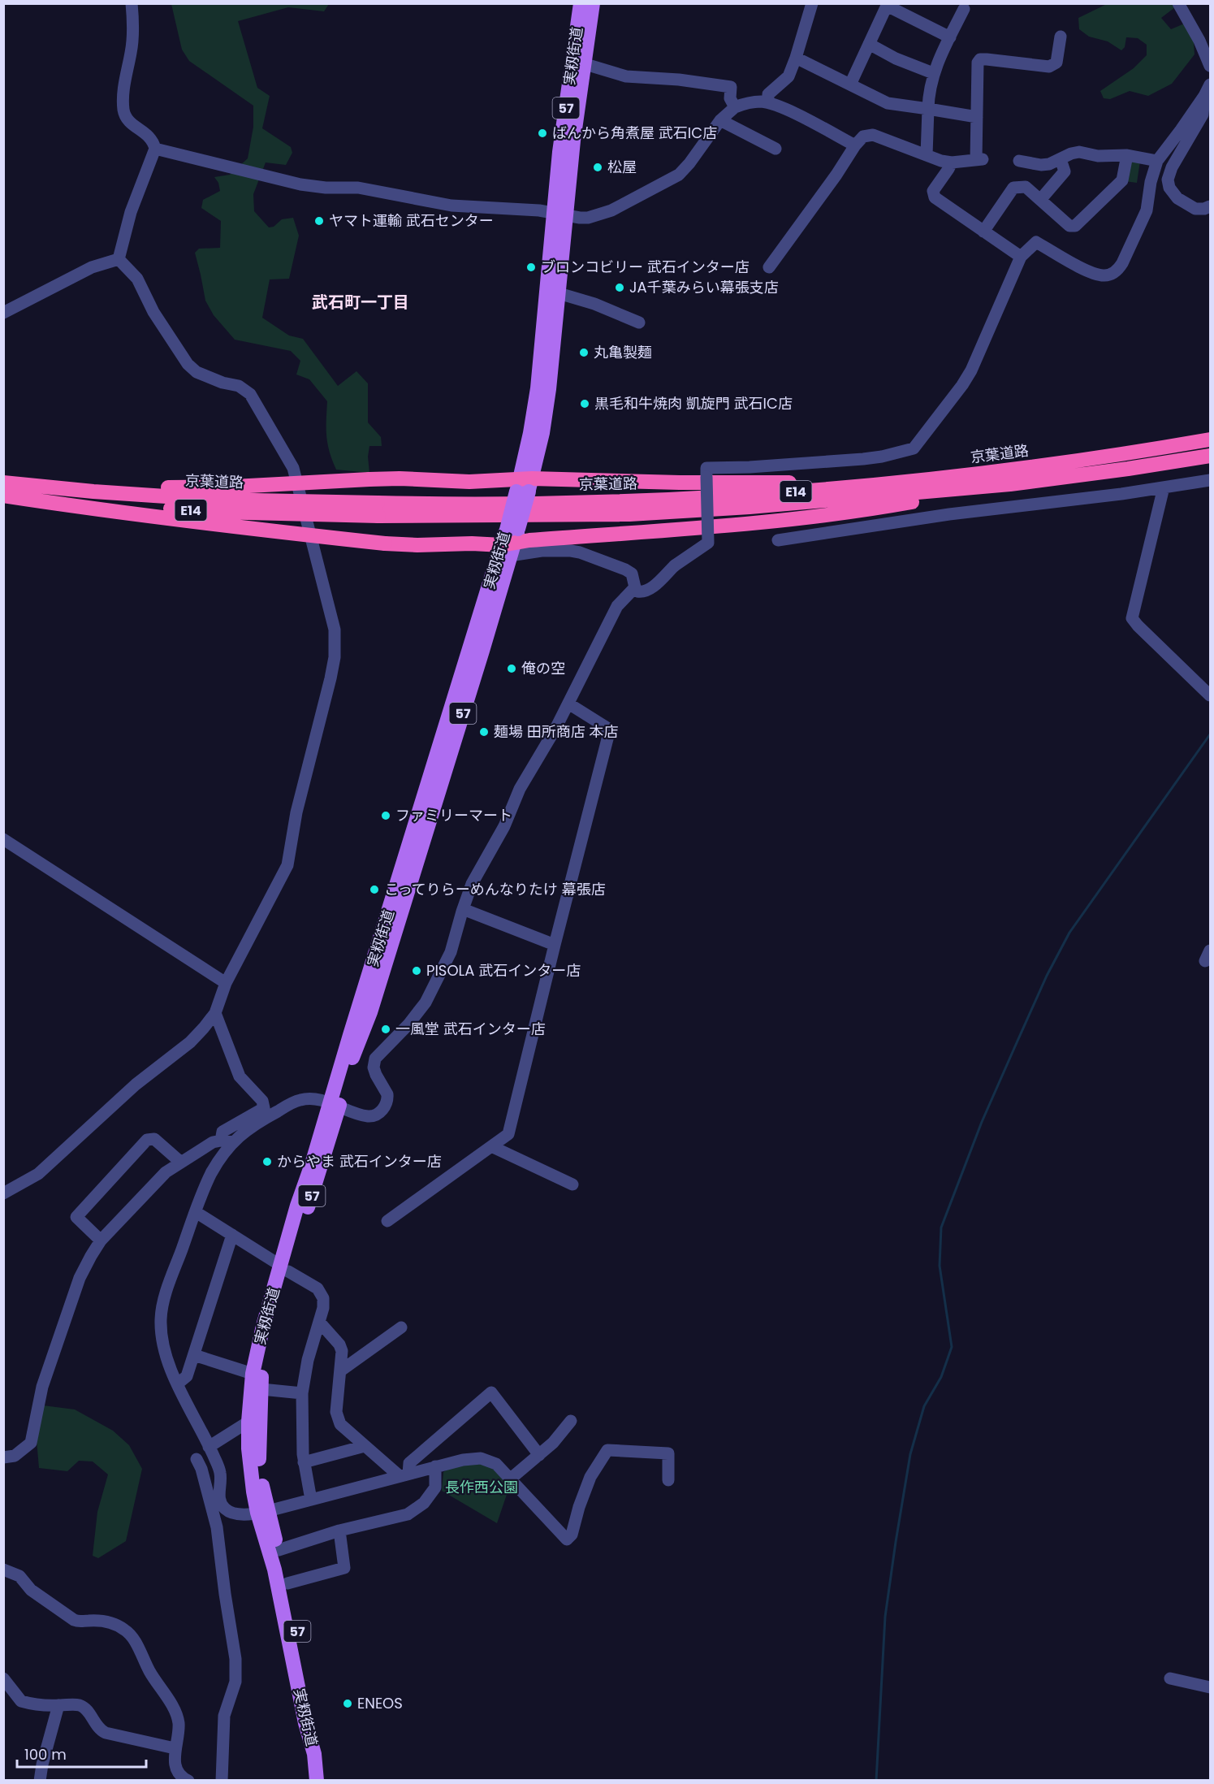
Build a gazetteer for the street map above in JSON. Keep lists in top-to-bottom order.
{
  "streets": {
    "highway": ["京葉道路", "E14"],
    "main road": ["実籾街道", "57"]
  },
  "districts": ["武石町一丁目"],
  "parks": ["長作西公園"],
  "places": [
    "ばんから角煮屋 武石IC店",
    "松屋",
    "ヤマト運輸 武石センター",
    "ブロンコビリー 武石インター店",
    "JA千葉みらい幕張支店",
    "丸亀製麺",
    "黒毛和牛焼肉 凱旋門 武石IC店",
    "俺の空",
    "麺場 田所商店 本店",
    "ファミリーマート",
    "こってりらーめんなりたけ 幕張店",
    "PISOLA 武石インター店",
    "一風堂 武石インター店",
    "からやま 武石インター店",
    "ENEOS"
  ],
  "scale_bar": "100 m"
}
